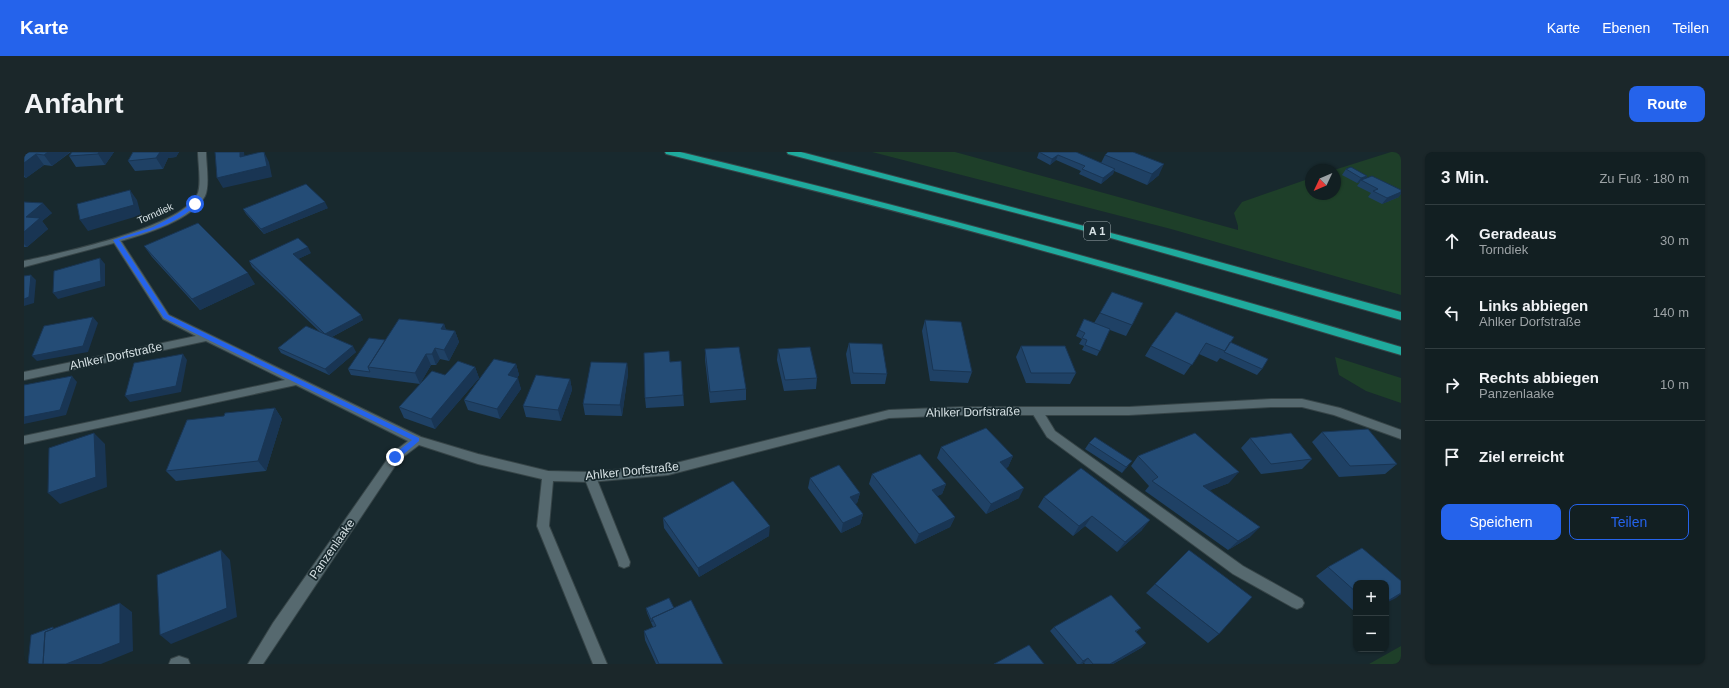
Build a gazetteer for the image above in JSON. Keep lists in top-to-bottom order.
{
  "streets": {
    "highway": ["A 1"],
    "street": ["Torndiek", "Ahlker Dorfstraße", "Panzenlaake"]
  },
  "crossings": [
    ["Torndiek", "Ahlker Dorfstraße"],
    ["Ahlker Dorfstraße", "Panzenlaake"]
  ],
  "north": "bottom left",
  "page": {
    "header": "Karte",
    "nav": ["Karte", "Ebenen", "Teilen"],
    "buttons": [
      "Route",
      ["Speichern", "Teilen"]
    ],
    "title": "Anfahrt",
    "heading": ["3 Min.", "Zu Fuß · 180 m"],
    "list": [
      ["Geradeaus", "Torndiek", "30 m"],
      ["Links abbiegen", "Ahlker Dorfstraße", "140 m"],
      ["Rechts abbiegen", "Panzenlaake", "10 m"],
      "Ziel erreicht"
    ],
    "map_buttons": ["+", "−"]
  }
}
